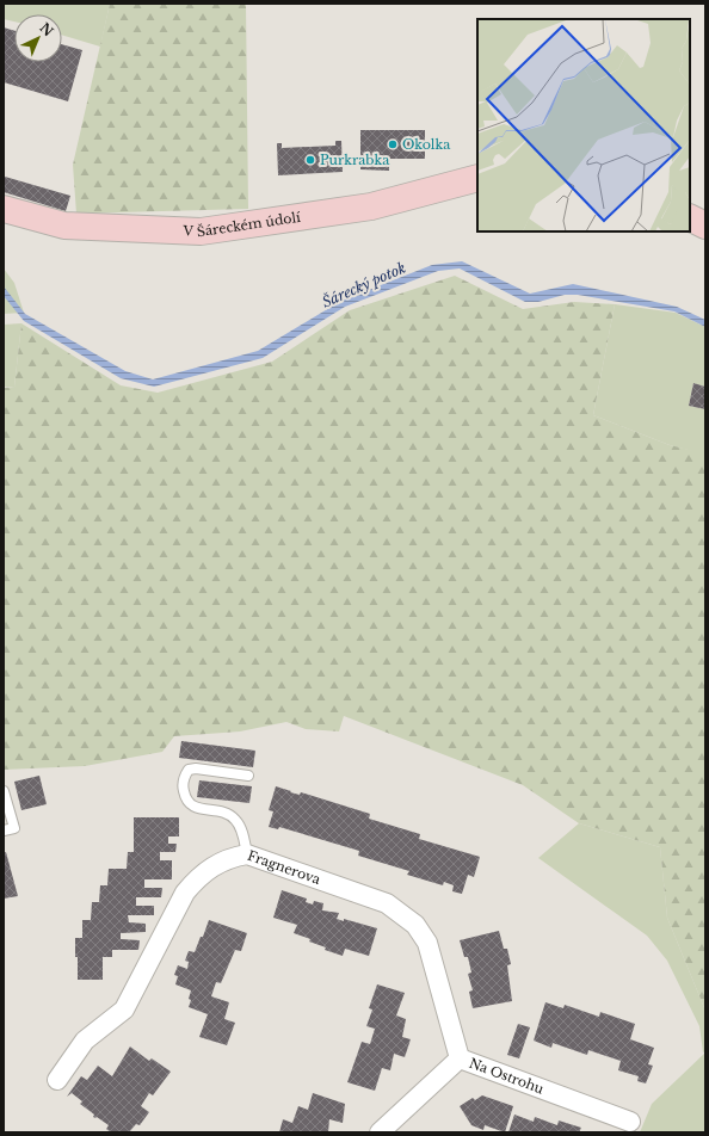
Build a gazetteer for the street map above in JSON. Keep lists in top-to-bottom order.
{
  "streets": {
    "street": ["V Šáreckém údolí", "Fragnerova", "Na Ostrohu"]
  },
  "crossings": [
    ["Fragnerova", "Na Ostrohu"]
  ],
  "water": ["Šárecký potok"],
  "places": ["Okolka", "Purkrabka"],
  "north": "top right"
}
